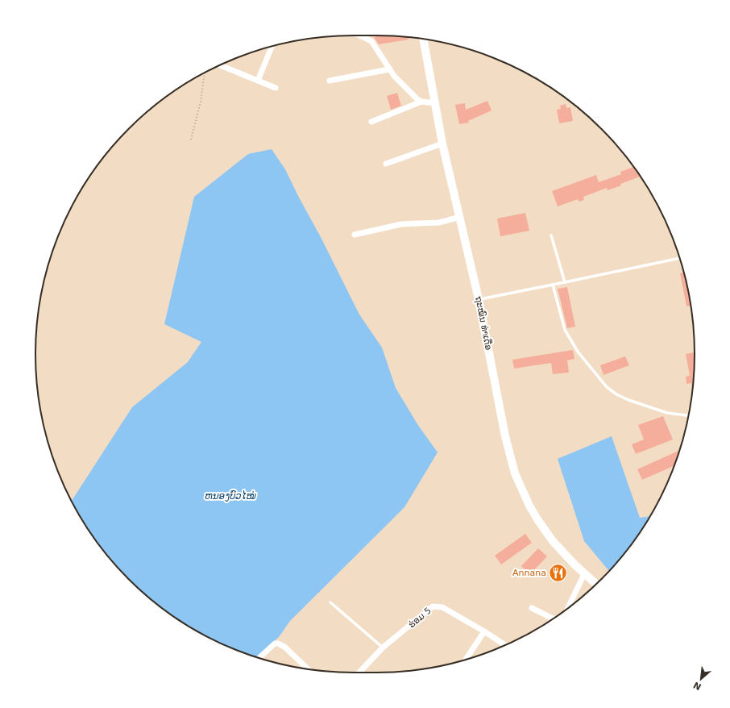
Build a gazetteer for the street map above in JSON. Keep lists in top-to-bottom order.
{
  "streets": {
    "main road": ["ຖະໝົນ ທ່າເດື່ອ"],
    "street": ["ຮ່ອມ 5"]
  },
  "water": ["ຫນອງບົວໄໝ່"],
  "places": {
    "restaurant": ["Annana"]
  },
  "north": "bottom left"
}
